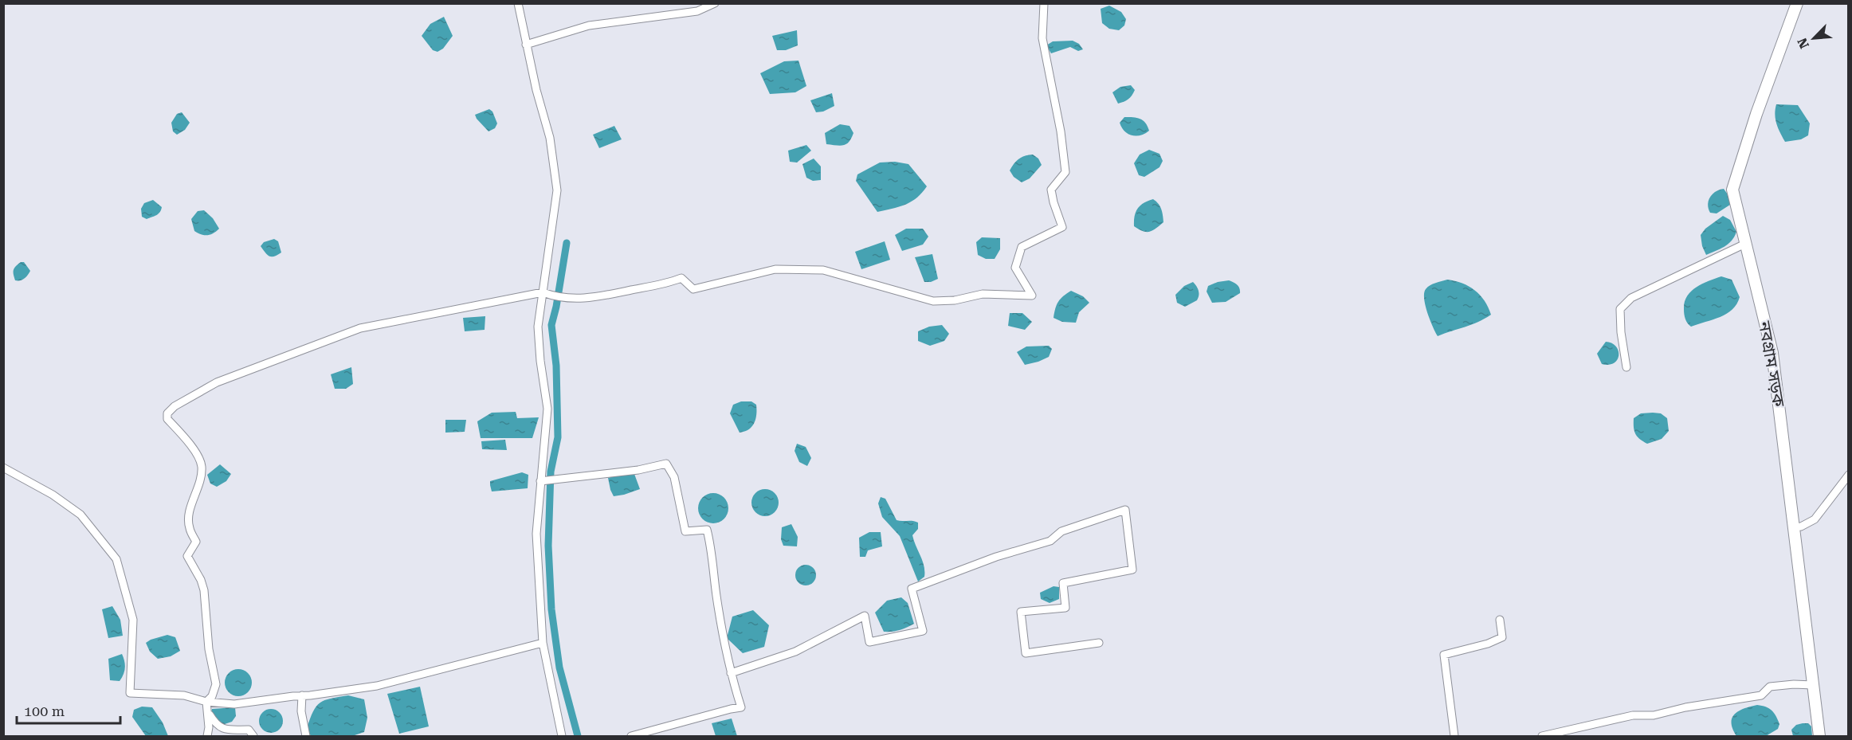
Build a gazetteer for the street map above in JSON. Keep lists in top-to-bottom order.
{
  "streets": {
    "main road": ["নবগ্রাম সড়ক"]
  },
  "scale_bar": "100 m",
  "north": "bottom left"
}
